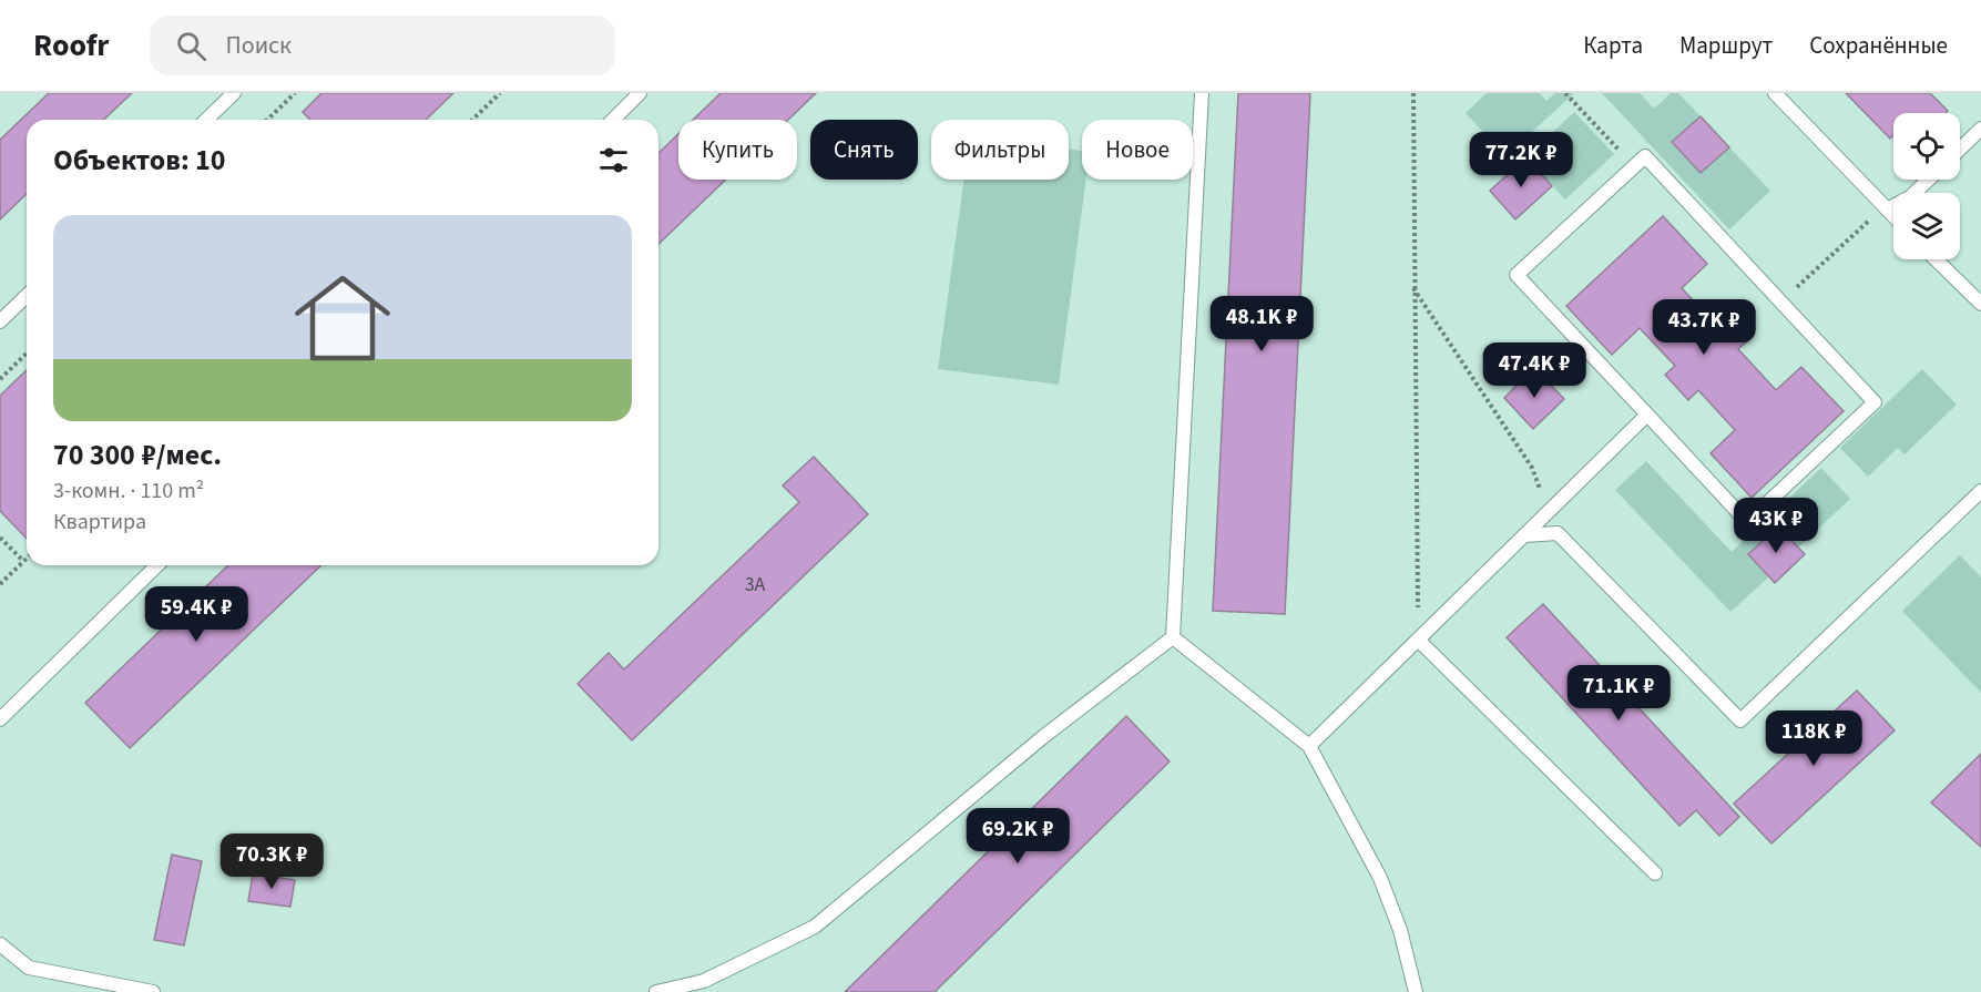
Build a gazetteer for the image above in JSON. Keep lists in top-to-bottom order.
{
  "house_numbers": ["3А"],
  "page": {
    "header": "Roofr",
    "search": "Поиск",
    "nav": ["Карта", "Маршрут", "Сохранённые"],
    "chip": [
      "Купить",
      "Снять",
      "Фильтры",
      "Новое"
    ],
    "heading": "Объектов: 10",
    "price": [
      "77.2K ₽",
      "48.1K ₽",
      "43.7K ₽",
      "47.4K ₽",
      "43K ₽",
      "59.4K ₽",
      "71.1K ₽",
      "118K ₽",
      "69.2K ₽",
      "70.3K ₽"
    ],
    "list": [
      {
        "name": "70 300 ₽/мес.",
        "note": "3-комн. · 110 m² · Квартира"
      }
    ]
  }
}
